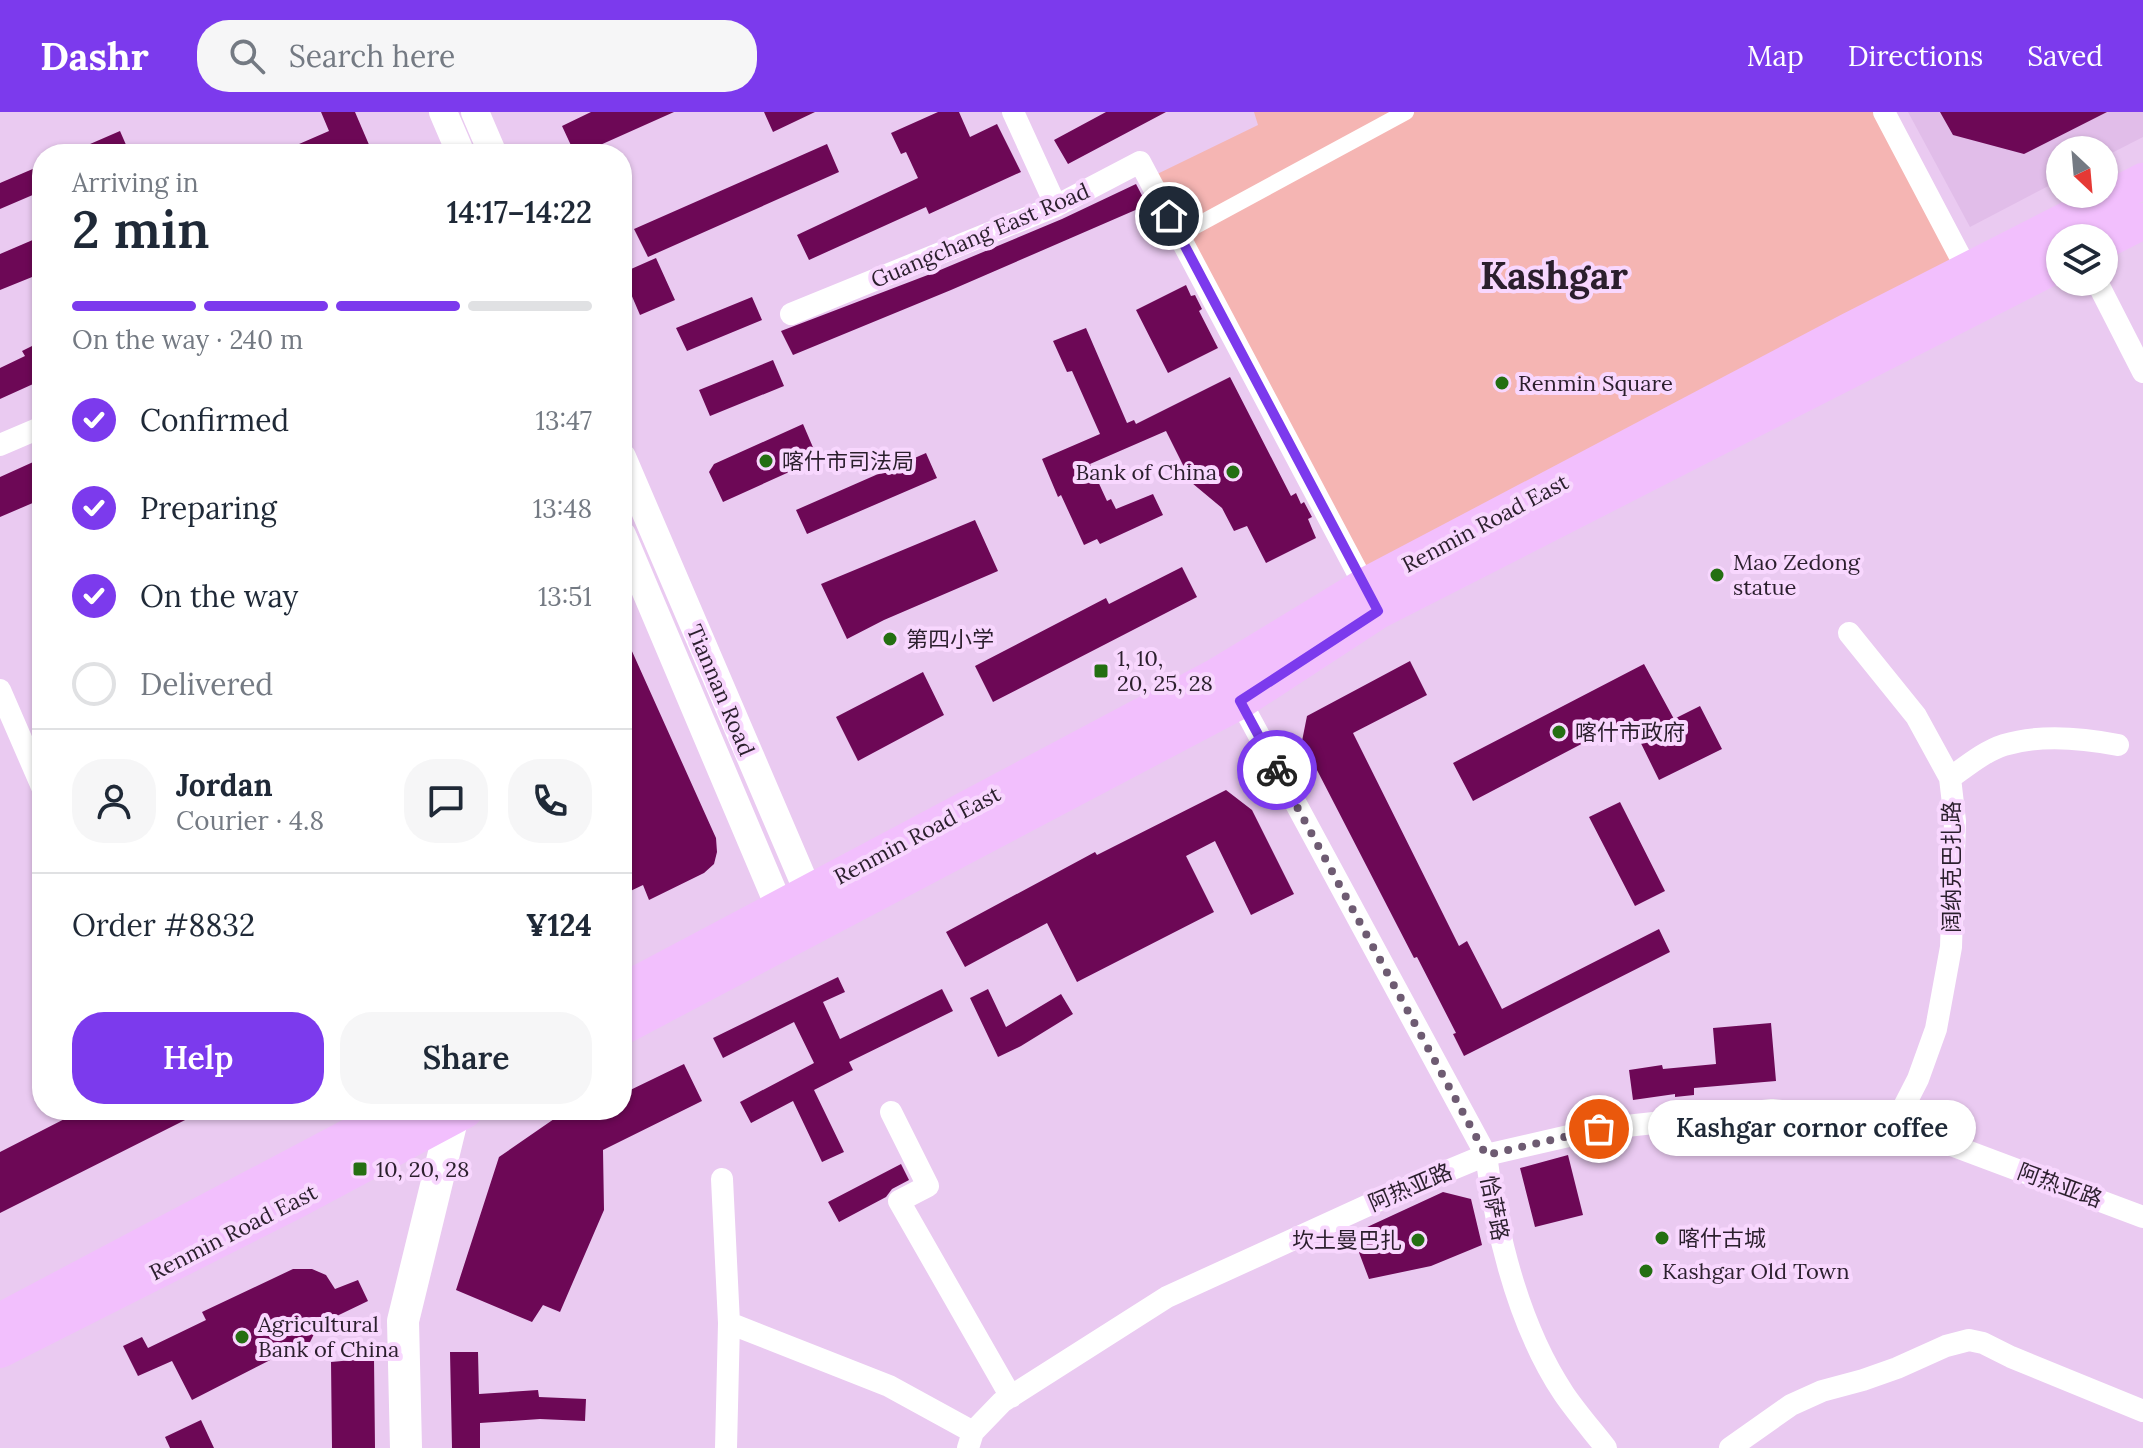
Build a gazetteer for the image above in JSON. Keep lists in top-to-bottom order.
{
  "streets": {
    "main road": ["Renmin Road East"],
    "street": [
      "Guangchang East Road",
      "Tiannan Road",
      "阔纳克巴扎路",
      "阿热亚路",
      "恰萨路"
    ]
  },
  "crossings": [
    ["Guangchang East Road", "Renmin Road East"],
    ["Renmin Road East", "Tiannan Road"],
    ["Renmin Road East", "恰萨路"],
    ["阔纳克巴扎路", "阿热亚路"],
    ["阿热亚路", "恰萨路"]
  ],
  "districts": ["Kashgar"],
  "places": {
    "other": [
      "Renmin Square",
      "喀什市司法局",
      "Bank of China",
      "Mao Zedong statue",
      "第四小学",
      "喀什市政府",
      "Kashgar cornor coffee",
      "喀什古城",
      "坎土曼巴扎",
      "Kashgar Old Town",
      "Agricultural Bank of China"
    ],
    "transit": ["1, 10, 20, 25, 28", "10, 20, 28"]
  },
  "north": "bottom right",
  "page": {
    "header": "Dashr",
    "search": "Search here",
    "nav": ["Map", "Directions", "Saved"],
    "heading": ["2 min", "Arriving in", "14:17–14:22"],
    "panel": [
      "Jordan",
      "Courier · 4.8",
      "Order #8832",
      "¥124"
    ],
    "bar": "On the way · 240 m",
    "list": [
      ["Confirmed", "13:47"],
      ["Preparing", "13:48"],
      ["On the way", "13:51"],
      "Delivered"
    ],
    "buttons": ["Help", "Share"],
    "bubble": "Kashgar cornor coffee"
  }
}
